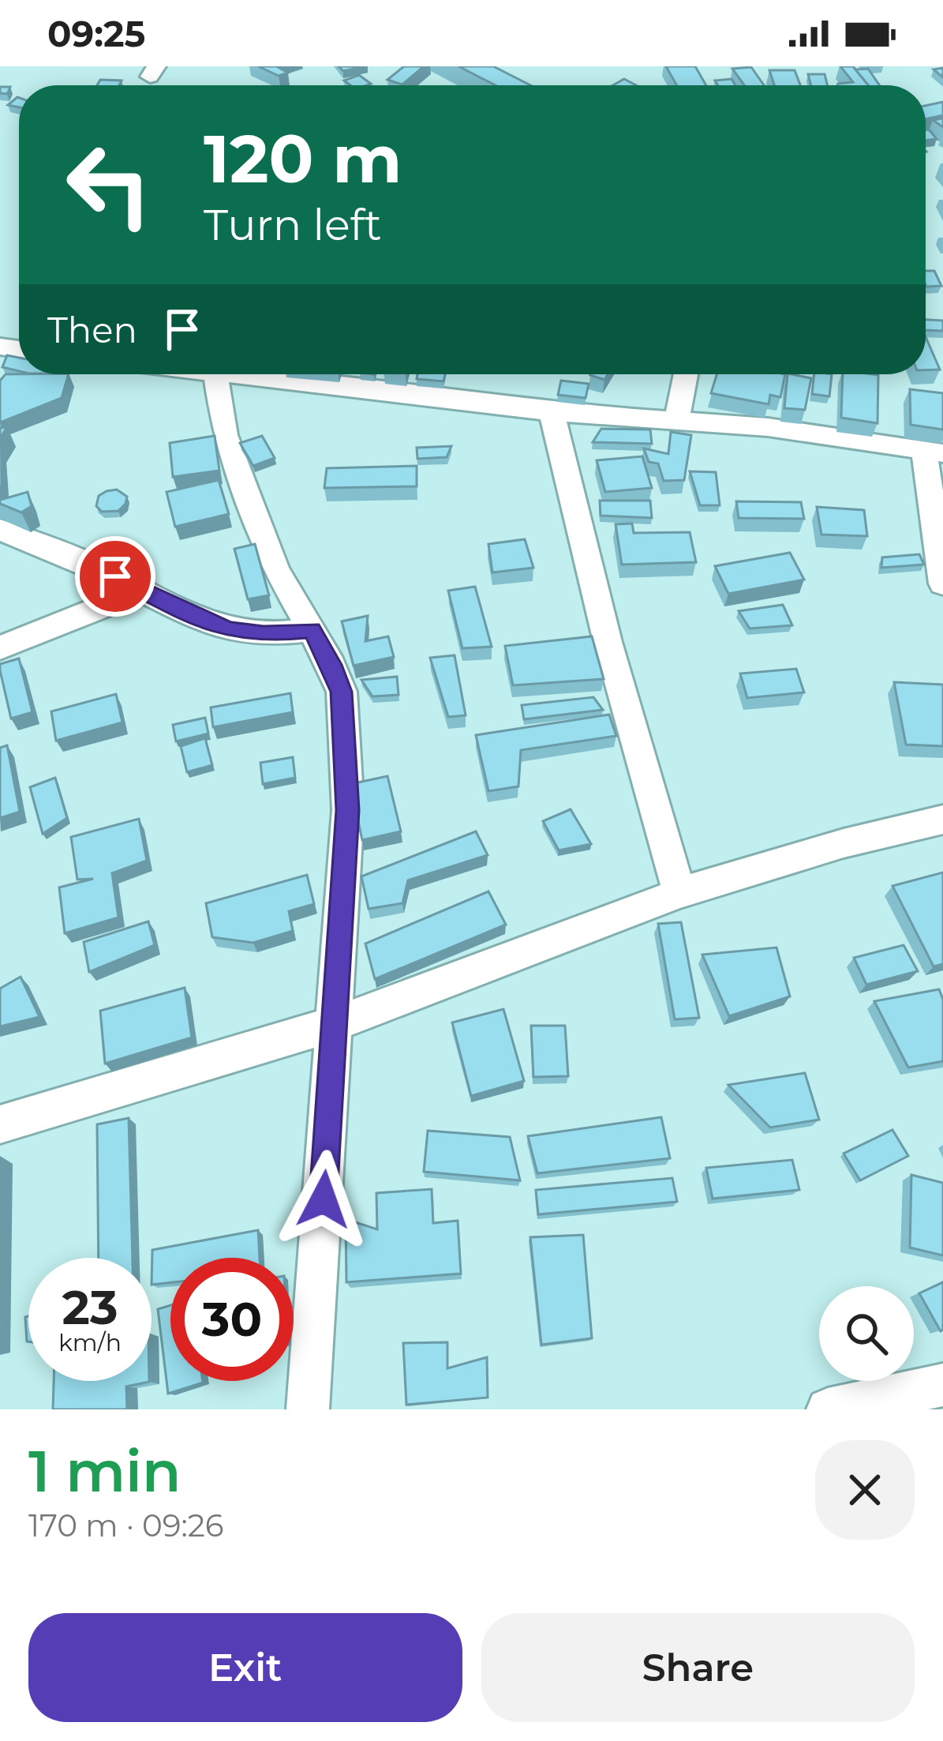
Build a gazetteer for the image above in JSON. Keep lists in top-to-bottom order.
{
  "page": {
    "status": "09:25",
    "turn": ["120 m", "Turn left"],
    "then": "Then",
    "speed": "23 km/h",
    "limit": "30",
    "heading": ["1 min", "170 m · 09:26"],
    "buttons": ["Exit", "Share"]
  }
}
